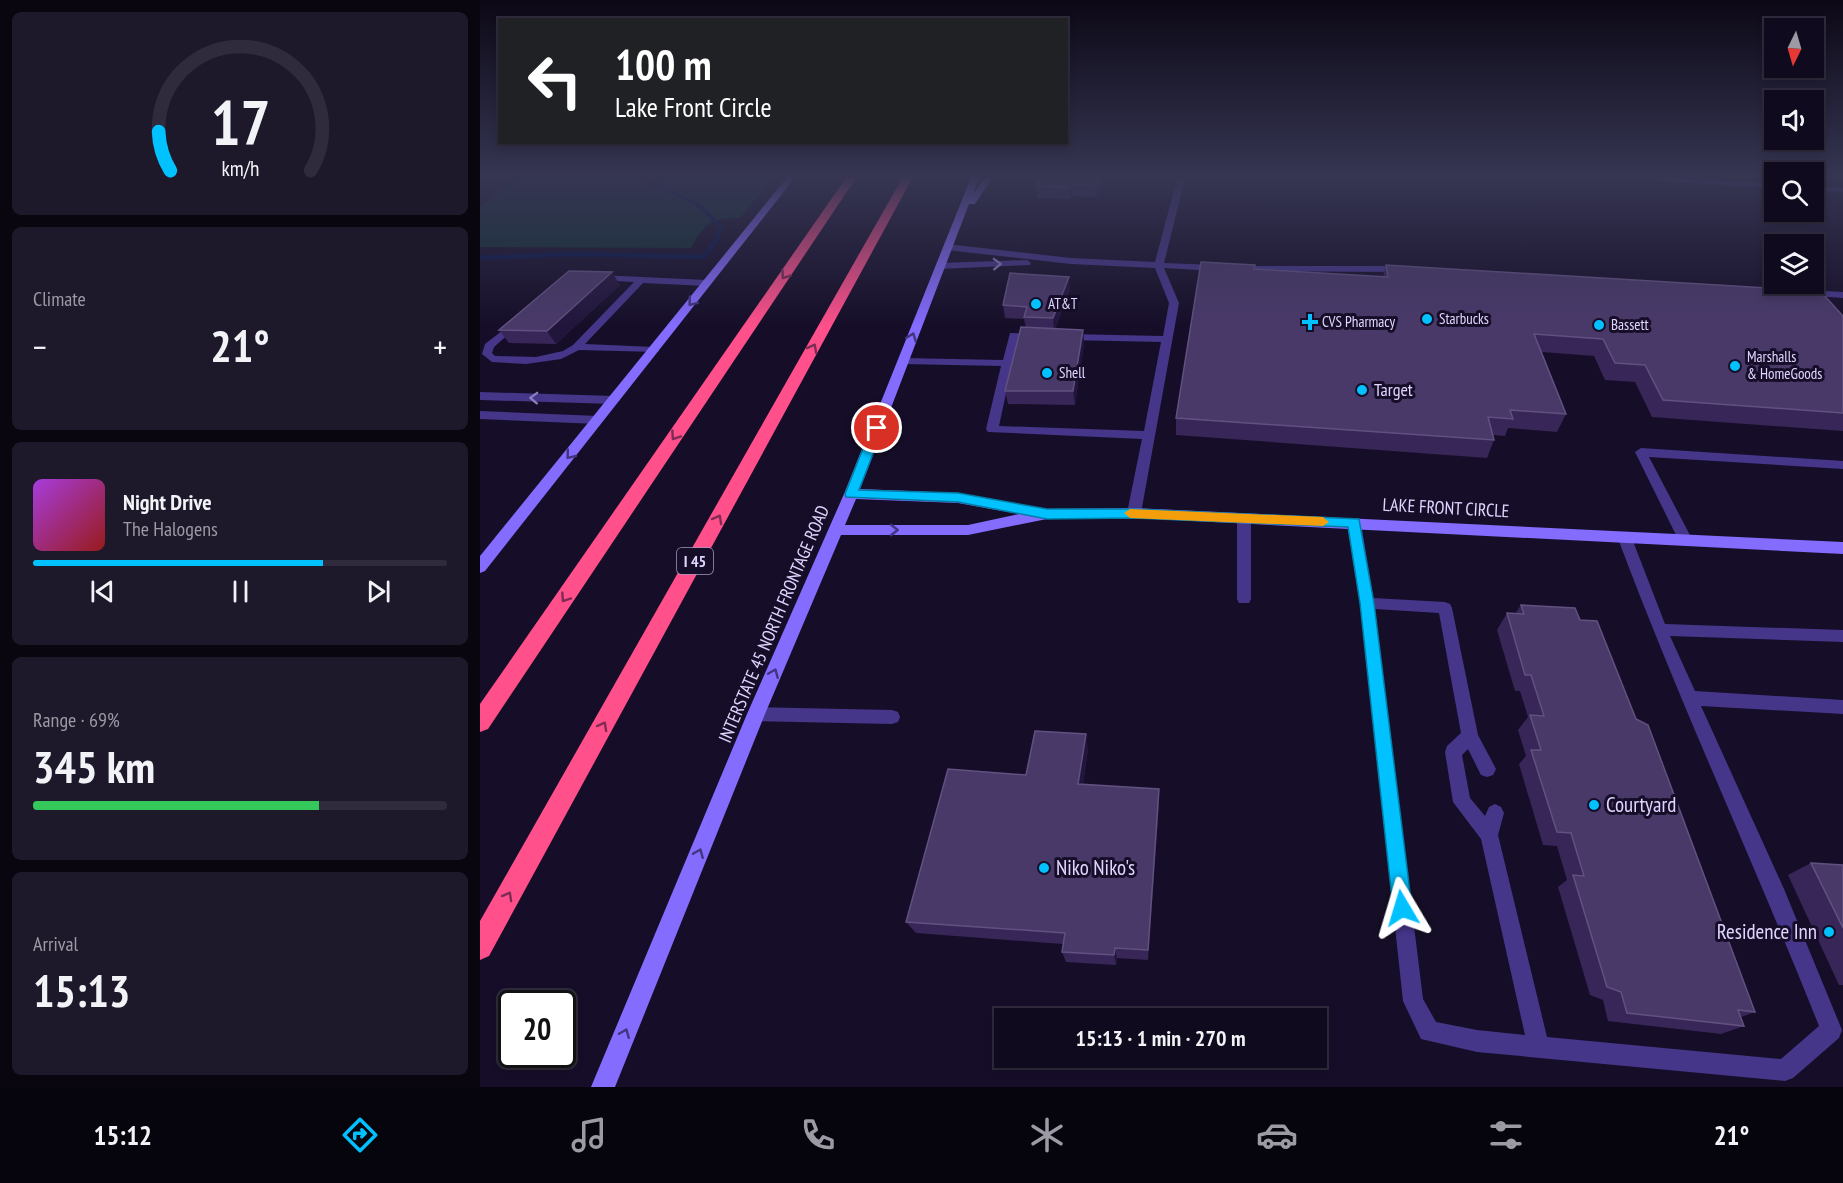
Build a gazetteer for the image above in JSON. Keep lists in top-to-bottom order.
{
  "streets": {
    "highway": ["I 45"],
    "main road": ["LAKE FRONT CIRCLE", "INTERSTATE 45 NORTH FRONTAGE ROAD"]
  },
  "crossings": [
    ["LAKE FRONT CIRCLE", "INTERSTATE 45 NORTH FRONTAGE ROAD"]
  ],
  "one_way": ["INTERSTATE 45 NORTH FRONTAGE ROAD"],
  "places": {
    "other": [
      "AT&T",
      "Starbucks",
      "Bassett",
      "Marshalls & HomeGoods",
      "Shell",
      "Target",
      "Courtyard",
      "Niko Niko's",
      "Residence Inn"
    ],
    "health": ["CVS Pharmacy"]
  },
  "north": "bottom",
  "page": {
    "turn": ["100 m", "Lake Front Circle"],
    "tile": [
      "Climate",
      ["Range · 69%", "345 km"],
      ["Arrival", "15:13"]
    ],
    "heat": ["−", "21°", "+"],
    "song": ["Night Drive", "The Halogens"],
    "limit": "20",
    "trip": "15:13 · 1 min · 270 m",
    "tabs": ["15:12", "21°"],
    "gauge": ["17", "km/h"]
  }
}
